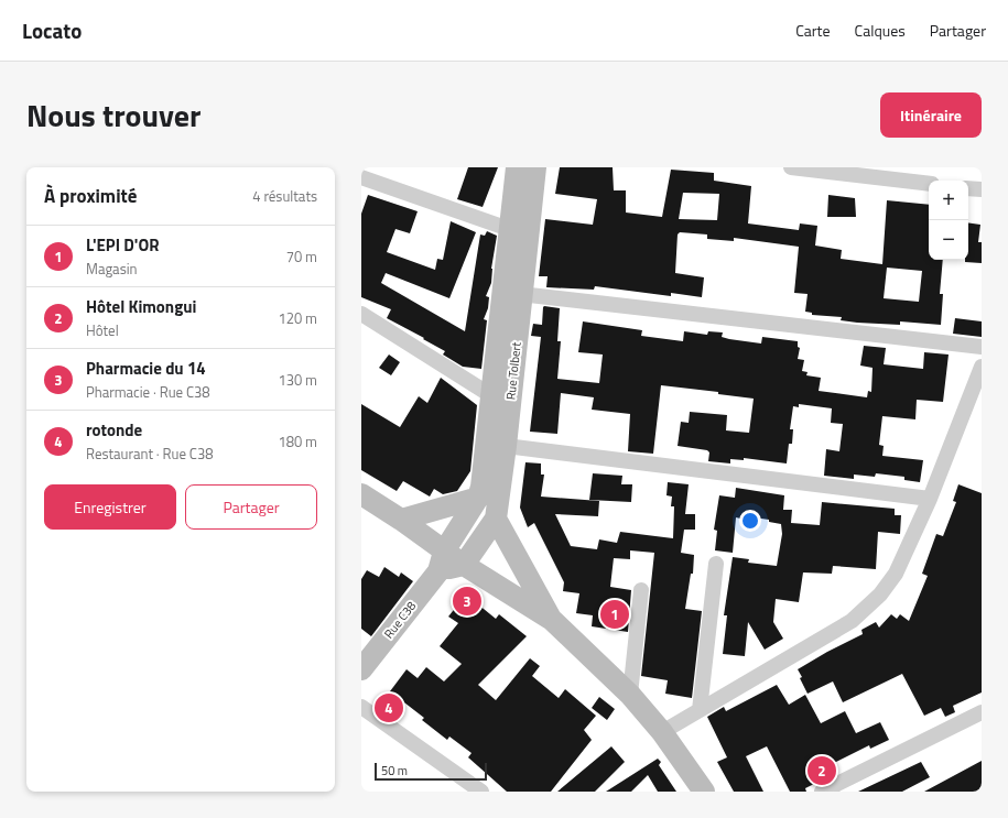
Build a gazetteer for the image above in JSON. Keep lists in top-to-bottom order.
{
  "streets": {
    "street": ["Rue Tolbert", "Rue C38"]
  },
  "crossings": [
    ["Rue Tolbert", "Rue C38"]
  ],
  "scale_bar": "50 m",
  "page": {
    "header": "Locato",
    "nav": ["Carte", "Calques", "Partager"],
    "title": "Nous trouver",
    "buttons": [
      "Itinéraire",
      ["Enregistrer", "Partager"]
    ],
    "heading": ["À proximité", "4 résultats"],
    "map_buttons": ["+", "−"],
    "list": [
      {
        "mark": "1",
        "name": "L'EPI D'OR",
        "note": "Magasin",
        "value": "70 m"
      },
      {
        "mark": "2",
        "name": "Hôtel Kimongui",
        "note": "Hôtel",
        "value": "120 m"
      },
      {
        "mark": "3",
        "name": "Pharmacie du 14",
        "note": "Pharmacie · Rue C38",
        "value": "130 m"
      },
      {
        "mark": "4",
        "name": "rotonde",
        "note": "Restaurant · Rue C38",
        "value": "180 m"
      }
    ],
    "pins": [
      "3",
      "1",
      "4",
      "2"
    ],
    "scale": "50 m"
  }
}
